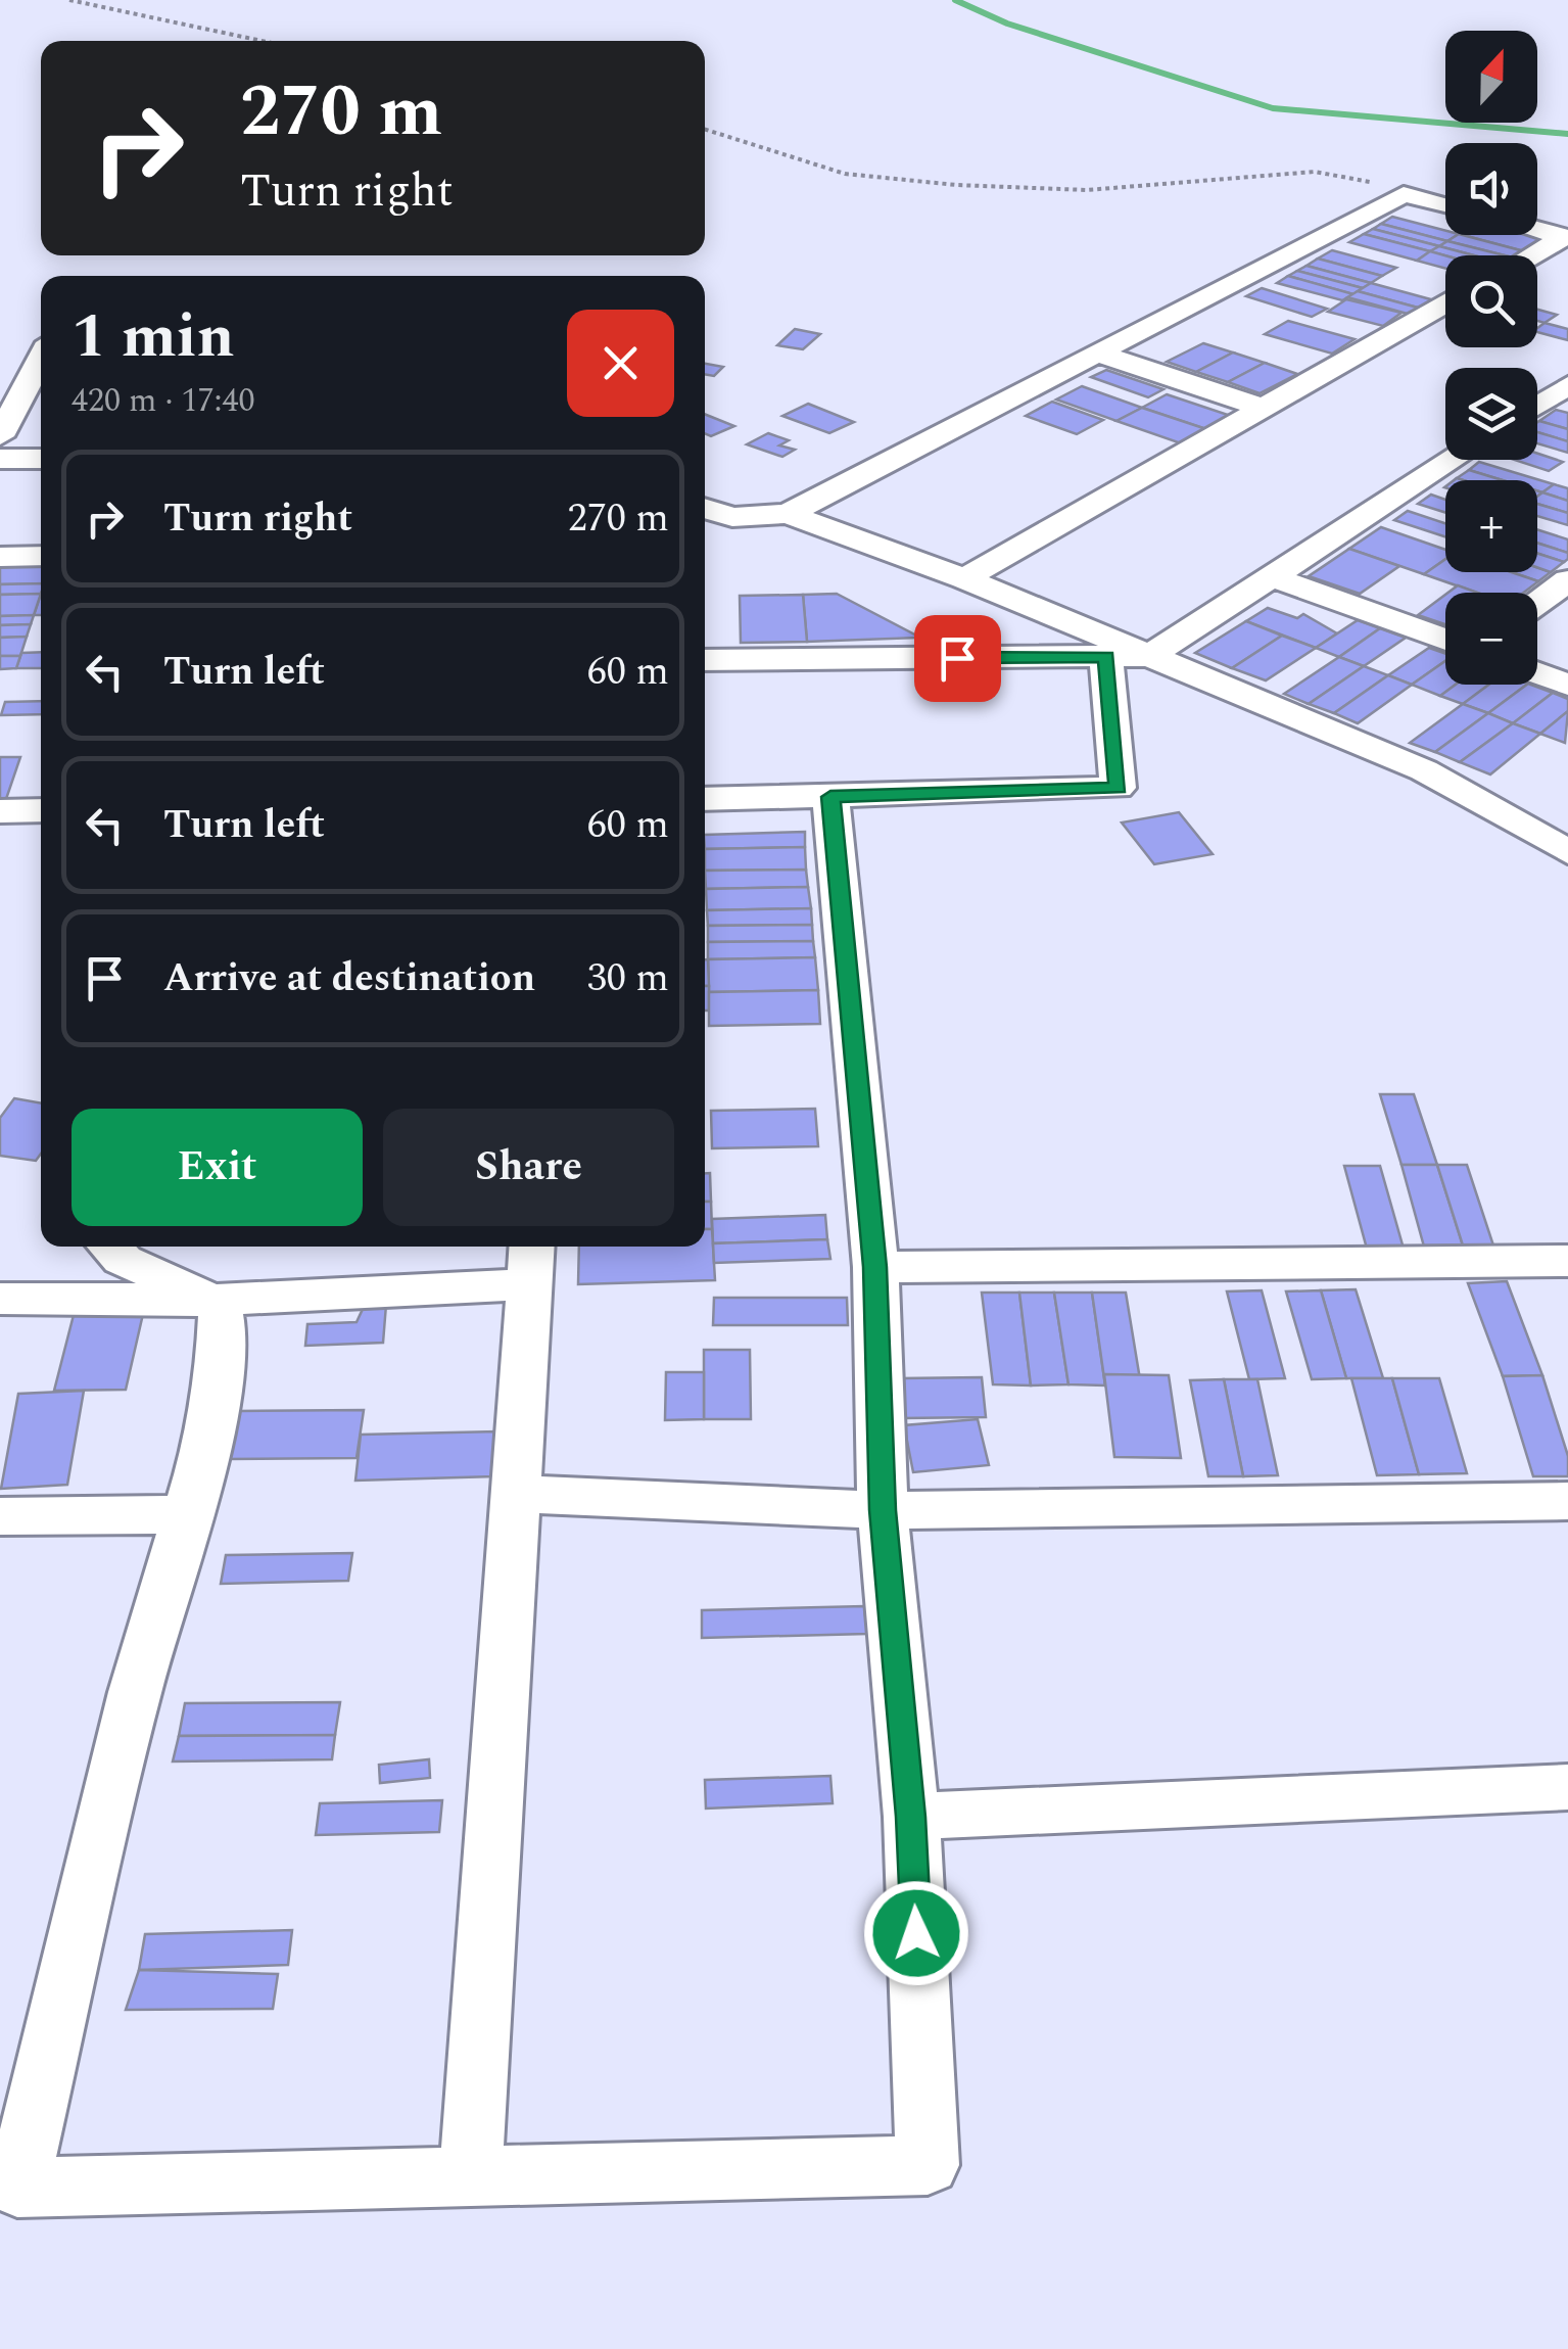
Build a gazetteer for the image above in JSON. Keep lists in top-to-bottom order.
{
  "north": "top",
  "page": {
    "map_buttons": ["+", "−"],
    "turn": ["270 m", "Turn right"],
    "heading": ["1 min", "420 m · 17:40"],
    "list": [
      {
        "name": "Turn right",
        "value": "270 m"
      },
      {
        "name": "Turn left",
        "value": "60 m"
      },
      {
        "name": "Turn left",
        "value": "60 m"
      },
      {
        "name": "Arrive at destination",
        "value": "30 m"
      }
    ],
    "buttons": ["Exit", "Share"]
  }
}
